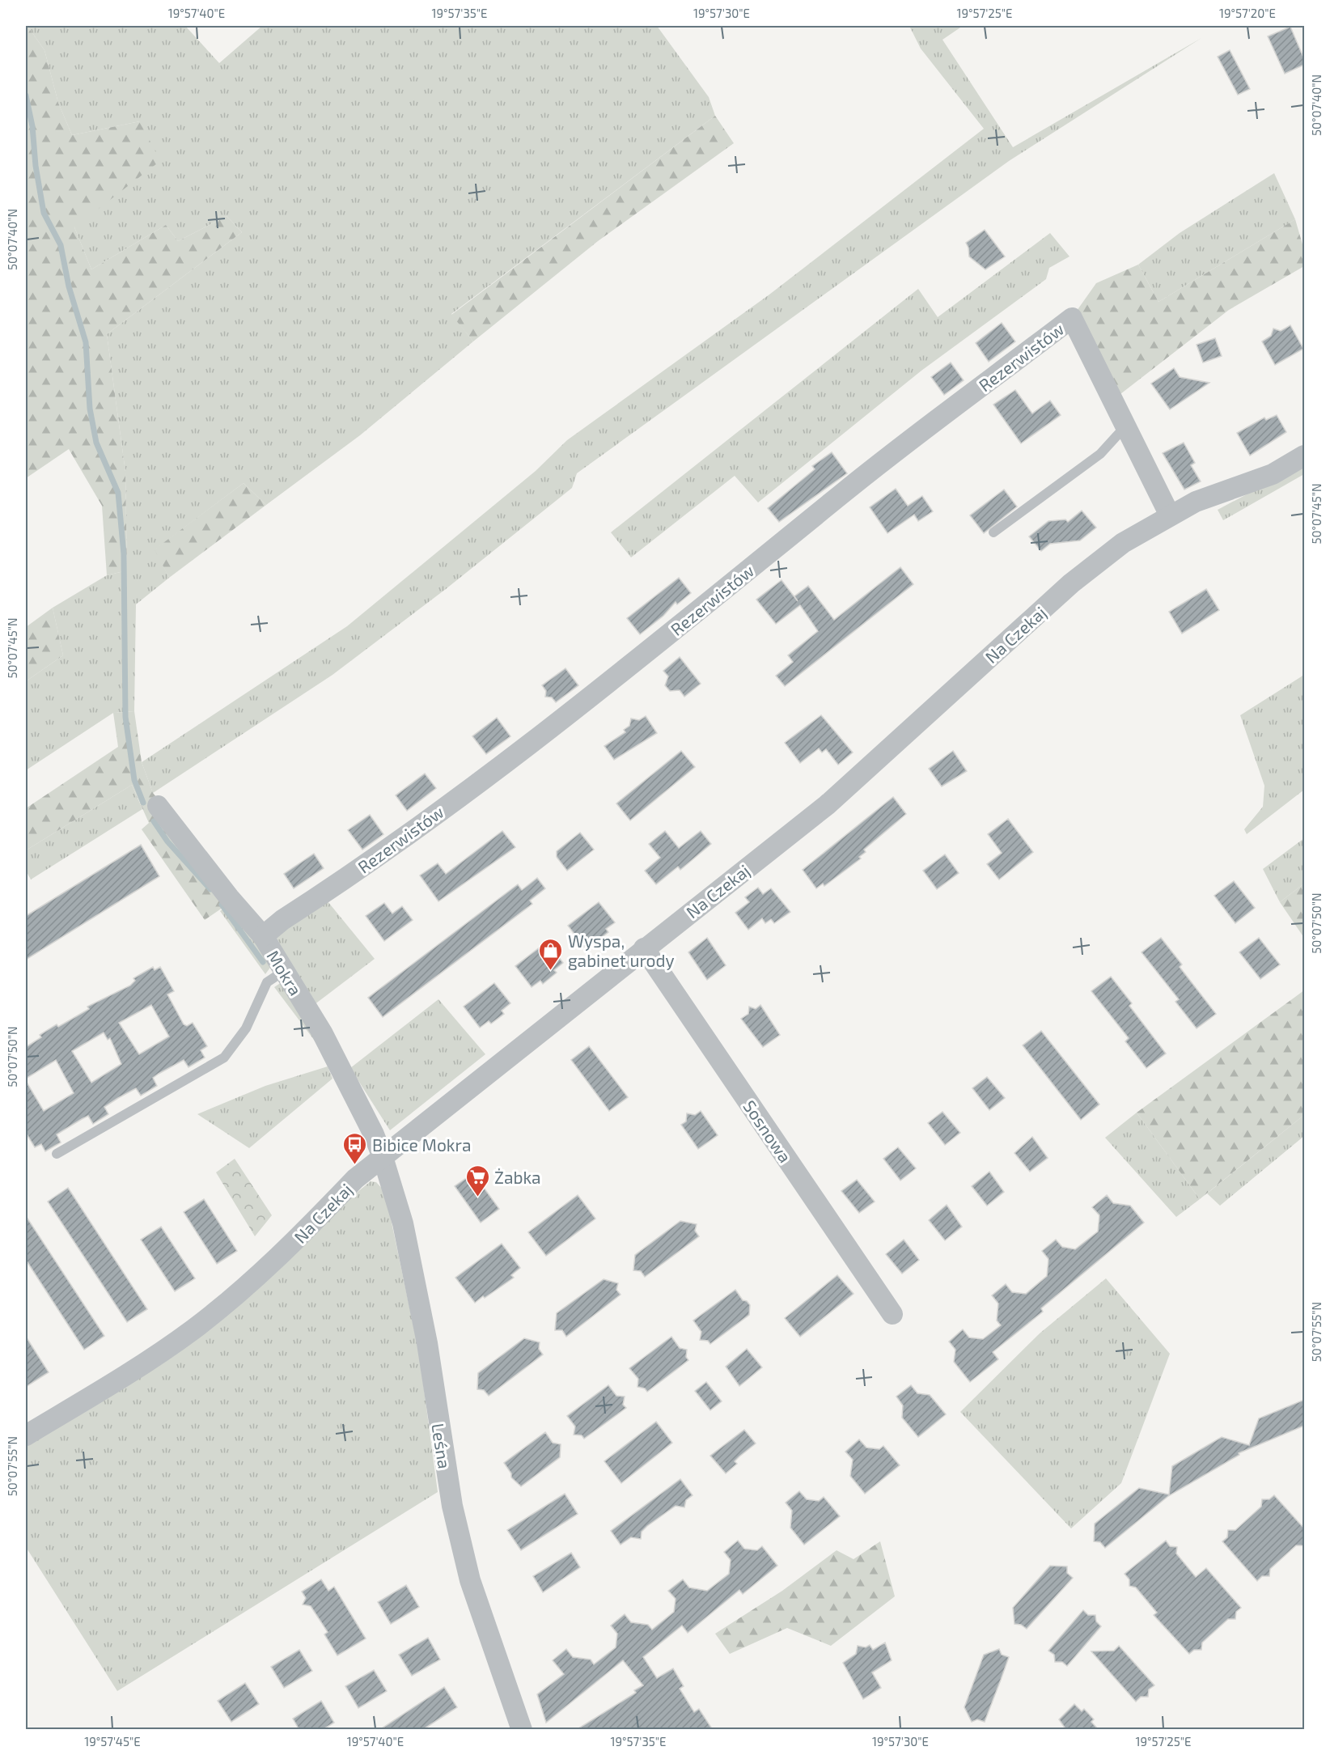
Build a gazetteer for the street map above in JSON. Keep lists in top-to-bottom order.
{
  "streets": {
    "street": [
      "Rezerwistów",
      "Na Czekaj",
      "Mokra",
      "Sosnowa",
      "Leśna"
    ]
  },
  "crossings": [
    ["Rezerwistów", "Na Czekaj"],
    ["Rezerwistów", "Mokra"],
    ["Na Czekaj", "Mokra"],
    ["Na Czekaj", "Sosnowa"],
    ["Na Czekaj", "Leśna"],
    ["Mokra", "Leśna"]
  ],
  "places": {
    "shop": ["Wyspa, gabinet urody"],
    "bus stop": ["Bibice Mokra"],
    "supermarket": ["Żabka"]
  },
  "coordinates": [
    "19°57'40\"E",
    "19°57'35\"E",
    "19°57'30\"E",
    "19°57'25\"E",
    "19°57'20\"E",
    "50°07'40\"N",
    "50°07'45\"N",
    "50°07'50\"N",
    "50°07'55\"N",
    "19°57'45\"E"
  ]
}
